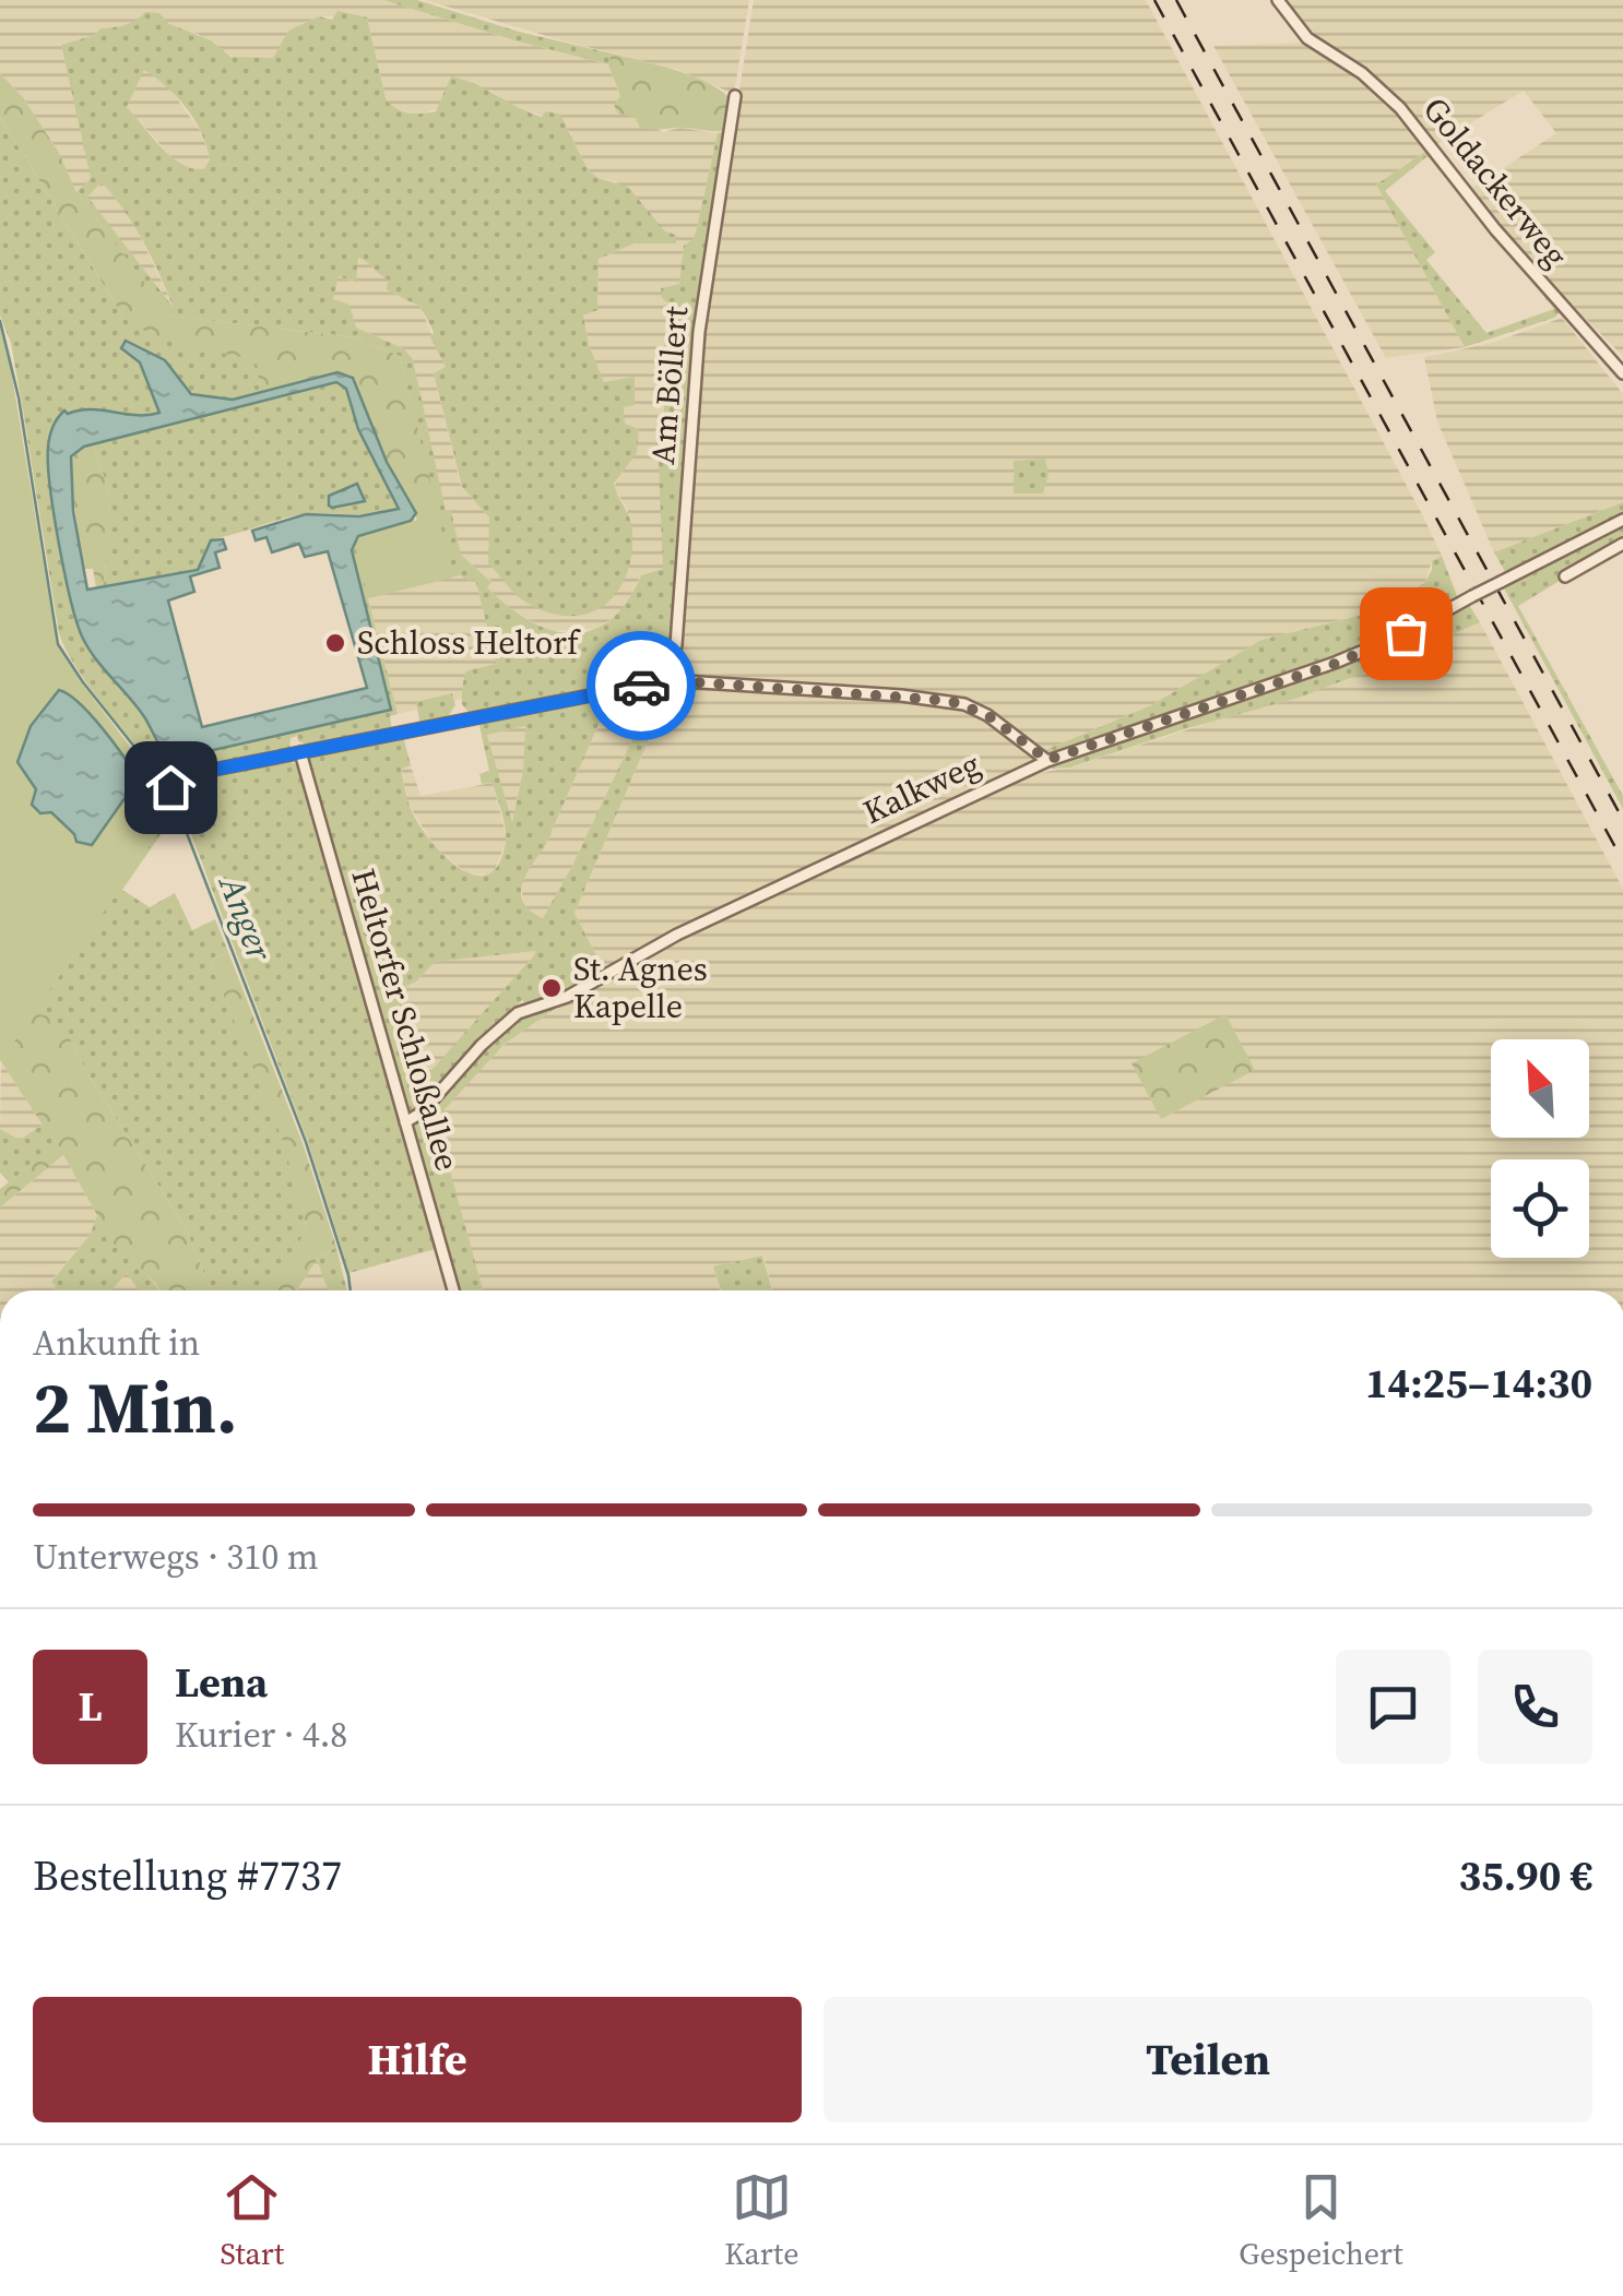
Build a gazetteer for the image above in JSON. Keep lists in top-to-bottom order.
{
  "streets": {
    "street": [
      "Goldackerweg",
      "Am Böllert",
      "Kalkweg",
      "Heltorfer Schloßallee"
    ]
  },
  "crossings": [
    ["Kalkweg", "Heltorfer Schloßallee"]
  ],
  "water": ["Anger"],
  "places": ["Schloss Heltorf", "St. Agnes Kapelle"],
  "north": "top left",
  "page": {
    "heading": ["2 Min.", "Ankunft in", "14:25–14:30"],
    "panel": [
      "Lena",
      "Kurier · 4.8",
      "Bestellung #7737",
      "35.90 €"
    ],
    "bar": "Unterwegs · 310 m",
    "round": "L",
    "buttons": ["Hilfe", "Teilen"],
    "tabs": ["Start", "Karte", "Gespeichert"]
  }
}
